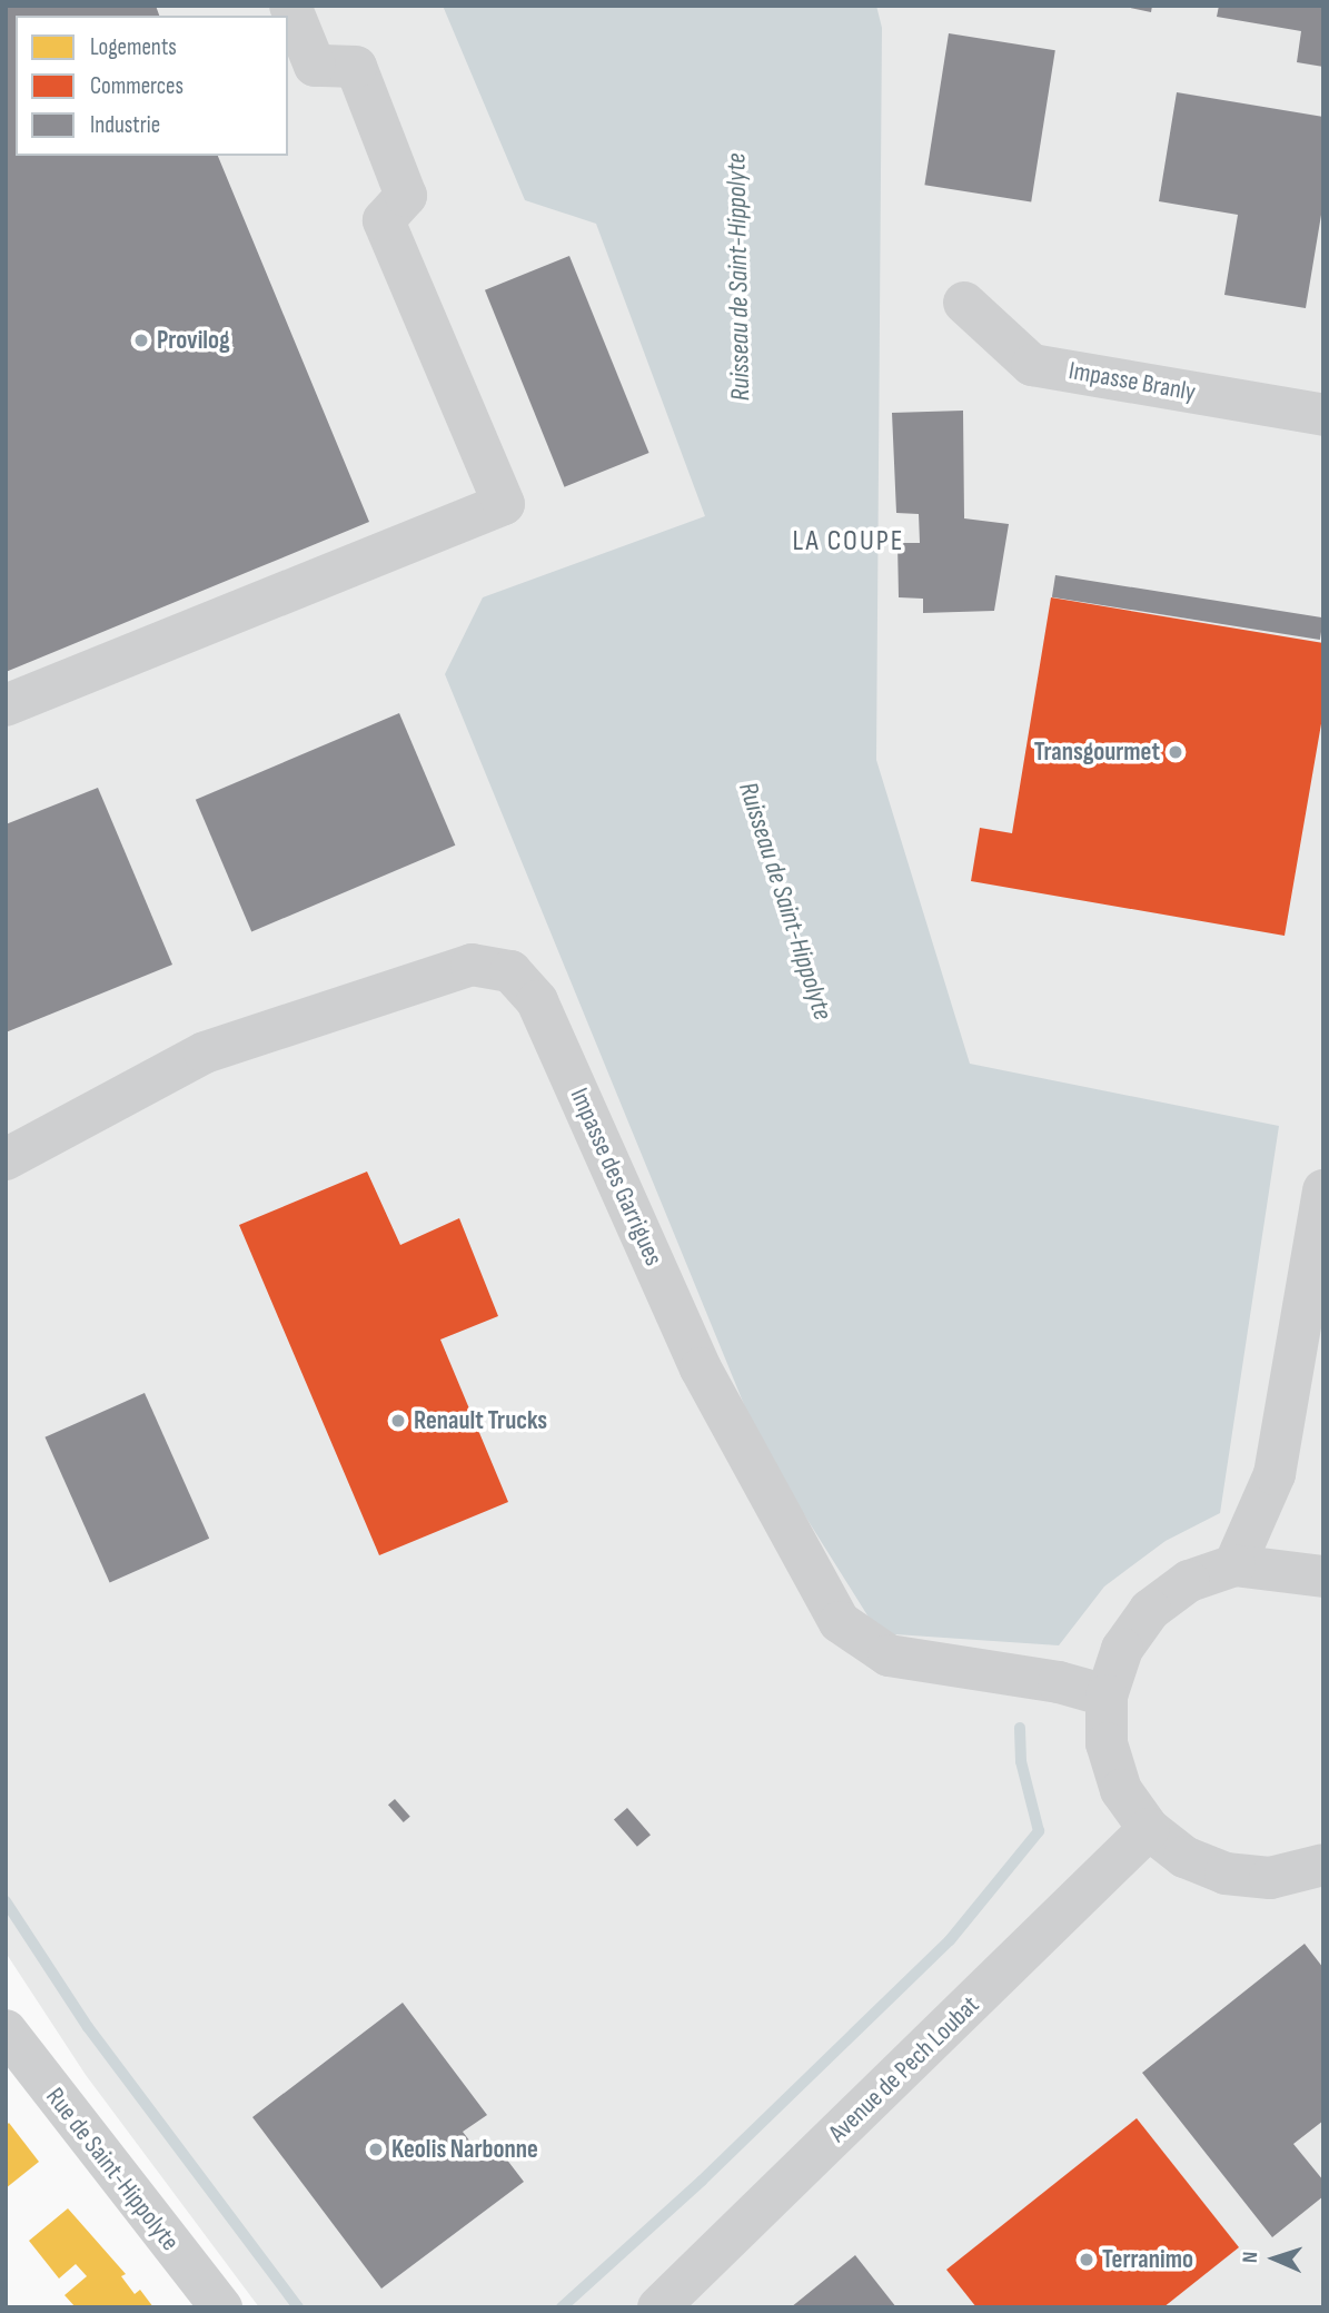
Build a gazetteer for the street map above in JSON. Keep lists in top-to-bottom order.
{
  "streets": {
    "street": [
      "Impasse Branly",
      "Impasse des Garrigues",
      "Avenue de Pech Loubat",
      "Rue de Saint-Hippolyte"
    ]
  },
  "districts": ["LA COUPE"],
  "water": ["Ruisseau de Saint-Hippolyte"],
  "places": [
    "Provilog",
    "Transgourmet",
    "Renault Trucks",
    "Keolis Narbonne",
    "Terranimo"
  ],
  "legend": ["Logements", "Commerces", "Industrie"],
  "north": "left"
}
